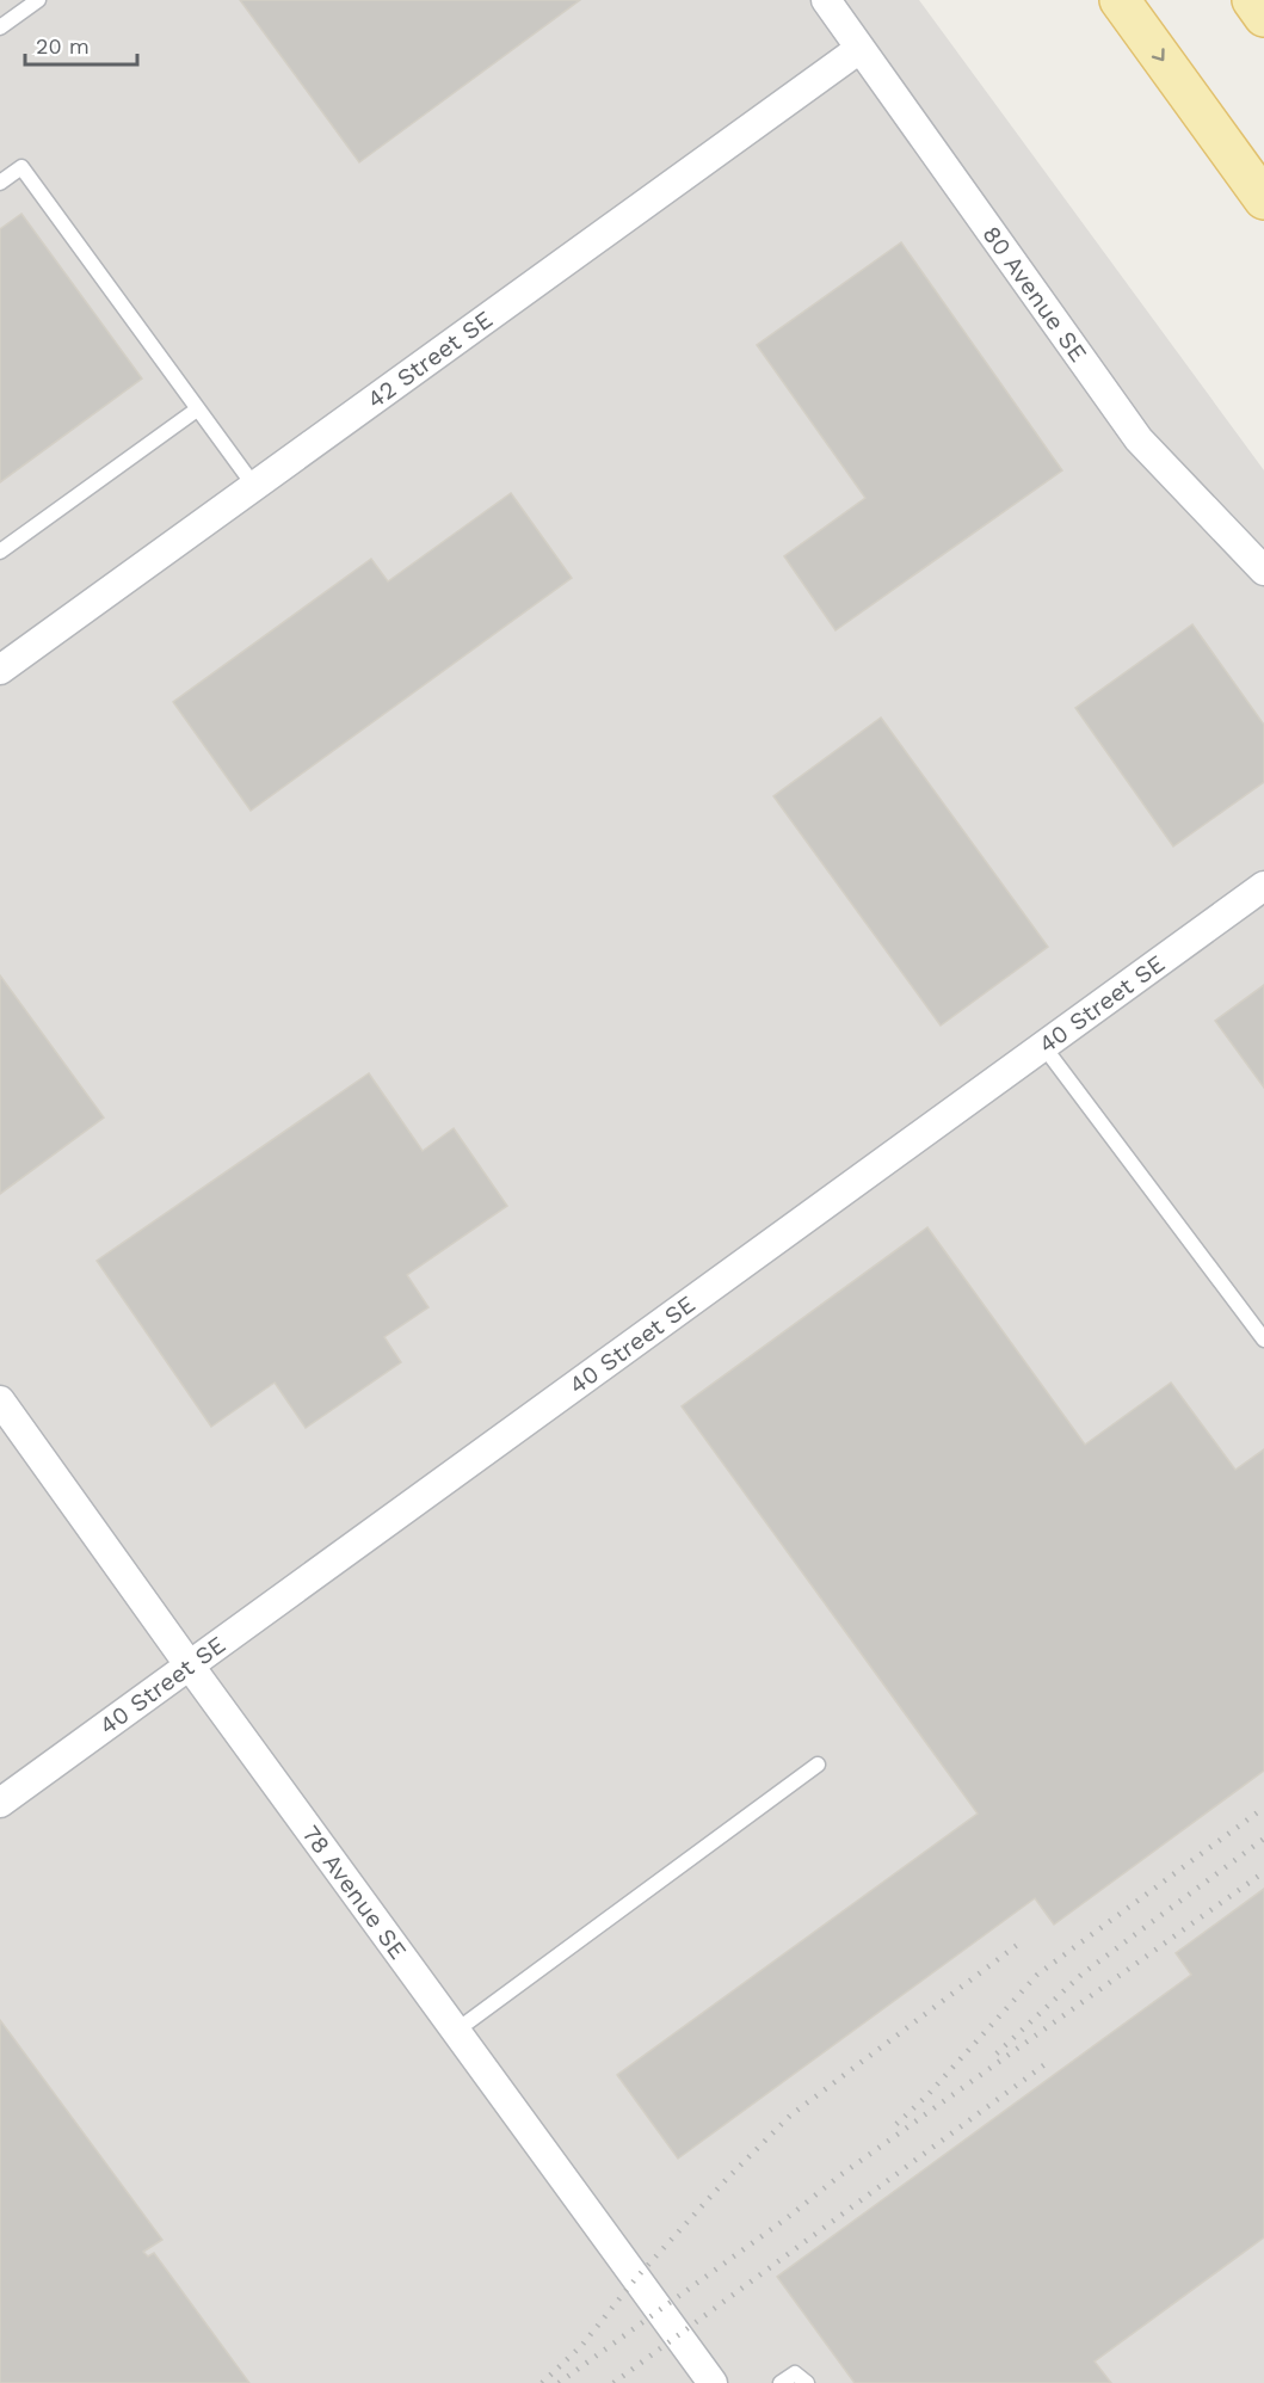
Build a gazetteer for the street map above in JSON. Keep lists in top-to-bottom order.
{
  "streets": {
    "street": [
      "80 Avenue SE",
      "42 Street SE",
      "40 Street SE",
      "78 Avenue SE"
    ]
  },
  "crossings": [
    ["80 Avenue SE", "42 Street SE"],
    ["40 Street SE", "78 Avenue SE"]
  ],
  "scale_bar": "20 m"
}
